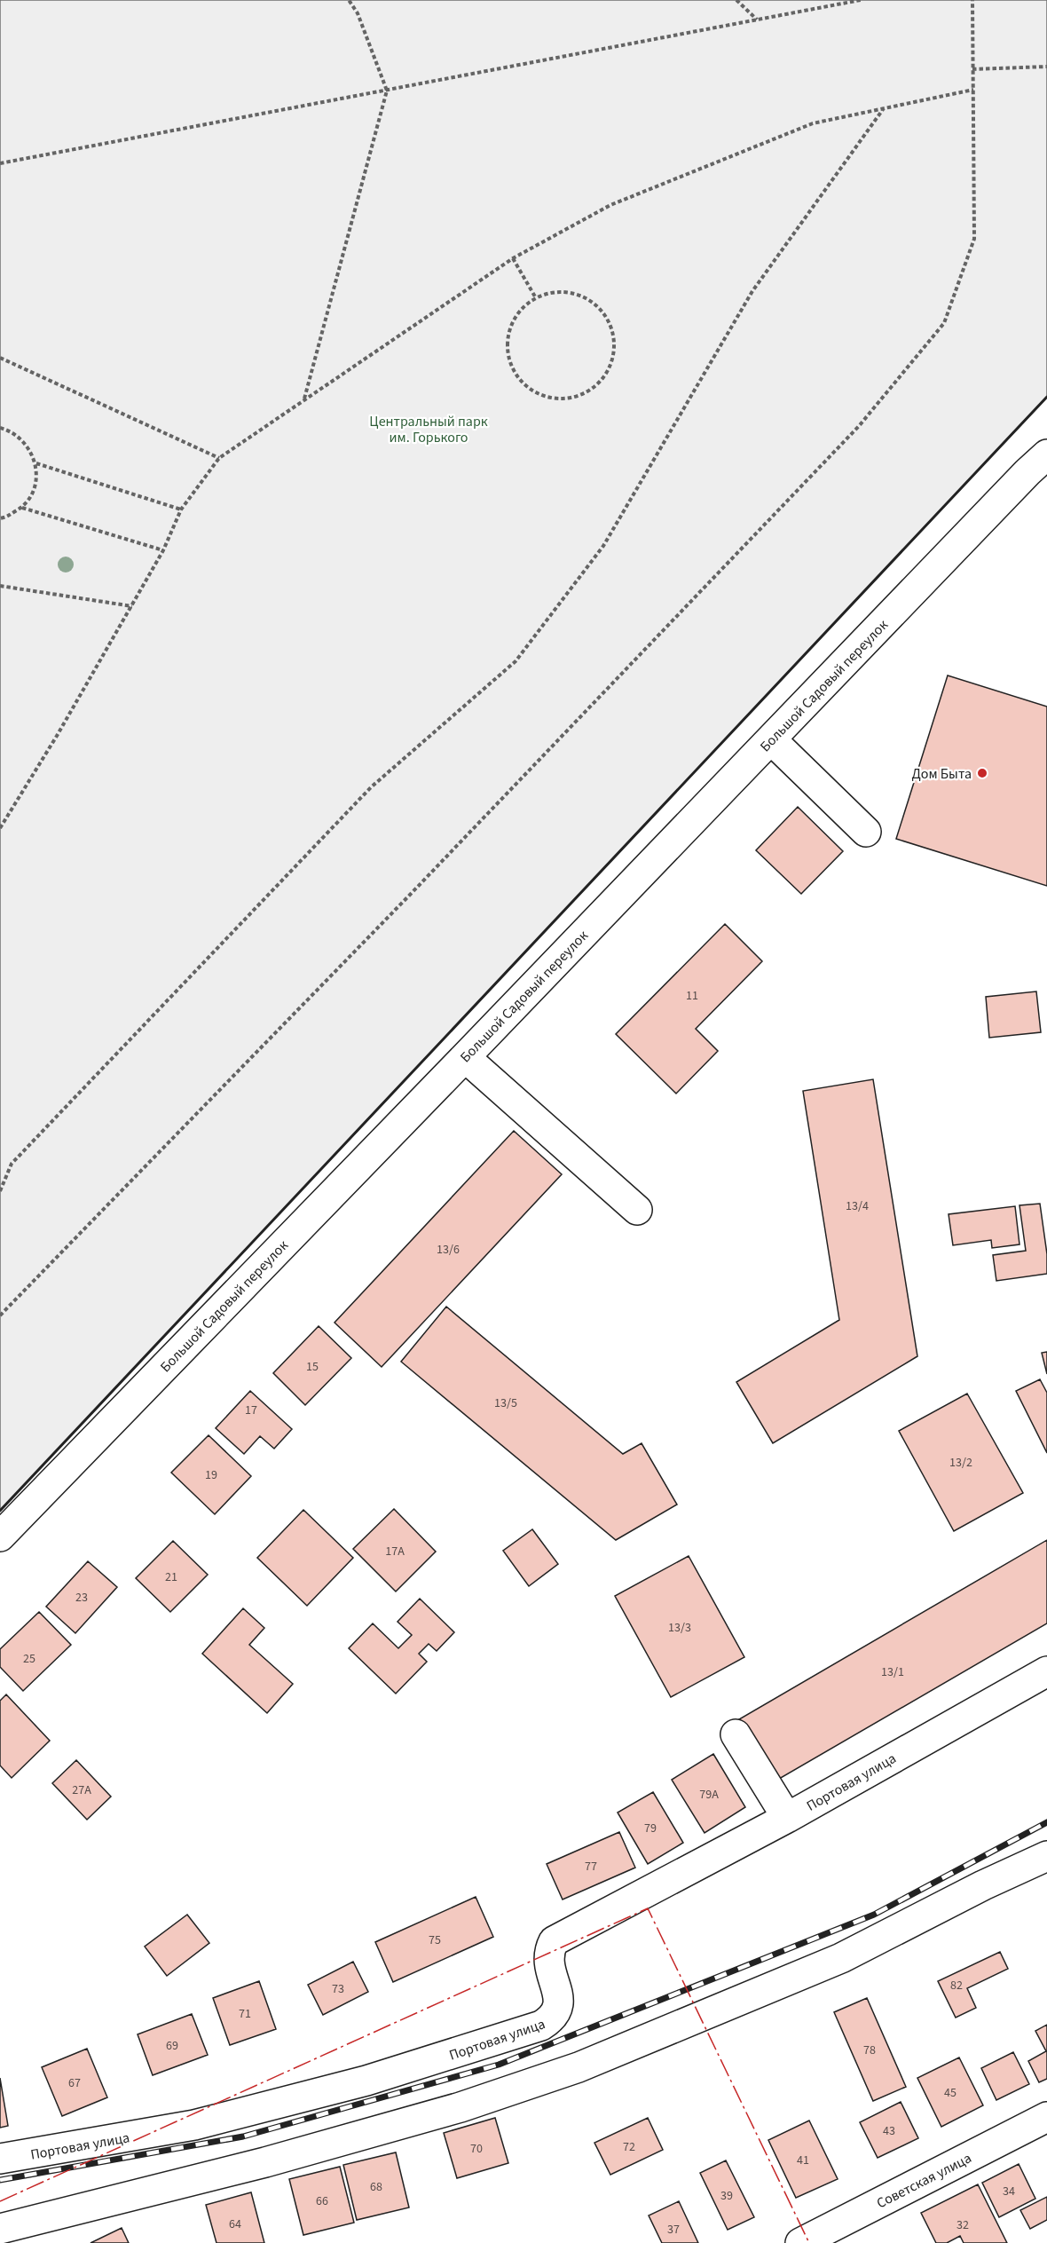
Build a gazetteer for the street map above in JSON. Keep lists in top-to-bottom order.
{
  "streets": {
    "street": ["Большой Садовый переулок", "Портовая улица", "Советская улица"]
  },
  "parks": ["Центральный парк им. Горького"],
  "places": ["Дом Быта"],
  "house_numbers": [
    "11",
    "13/4",
    "13/6",
    "15",
    "13/5",
    "17",
    "13/2",
    "19",
    "17А",
    "21",
    "23",
    "13/3",
    "25",
    "13/1",
    "27А",
    "79А",
    "79",
    "77",
    "75",
    "82",
    "73",
    "71",
    "69",
    "78",
    "67",
    "45",
    "43",
    "72",
    "70",
    "41",
    "68",
    "34",
    "39",
    "66",
    "64",
    "32",
    "37"
  ]
}
